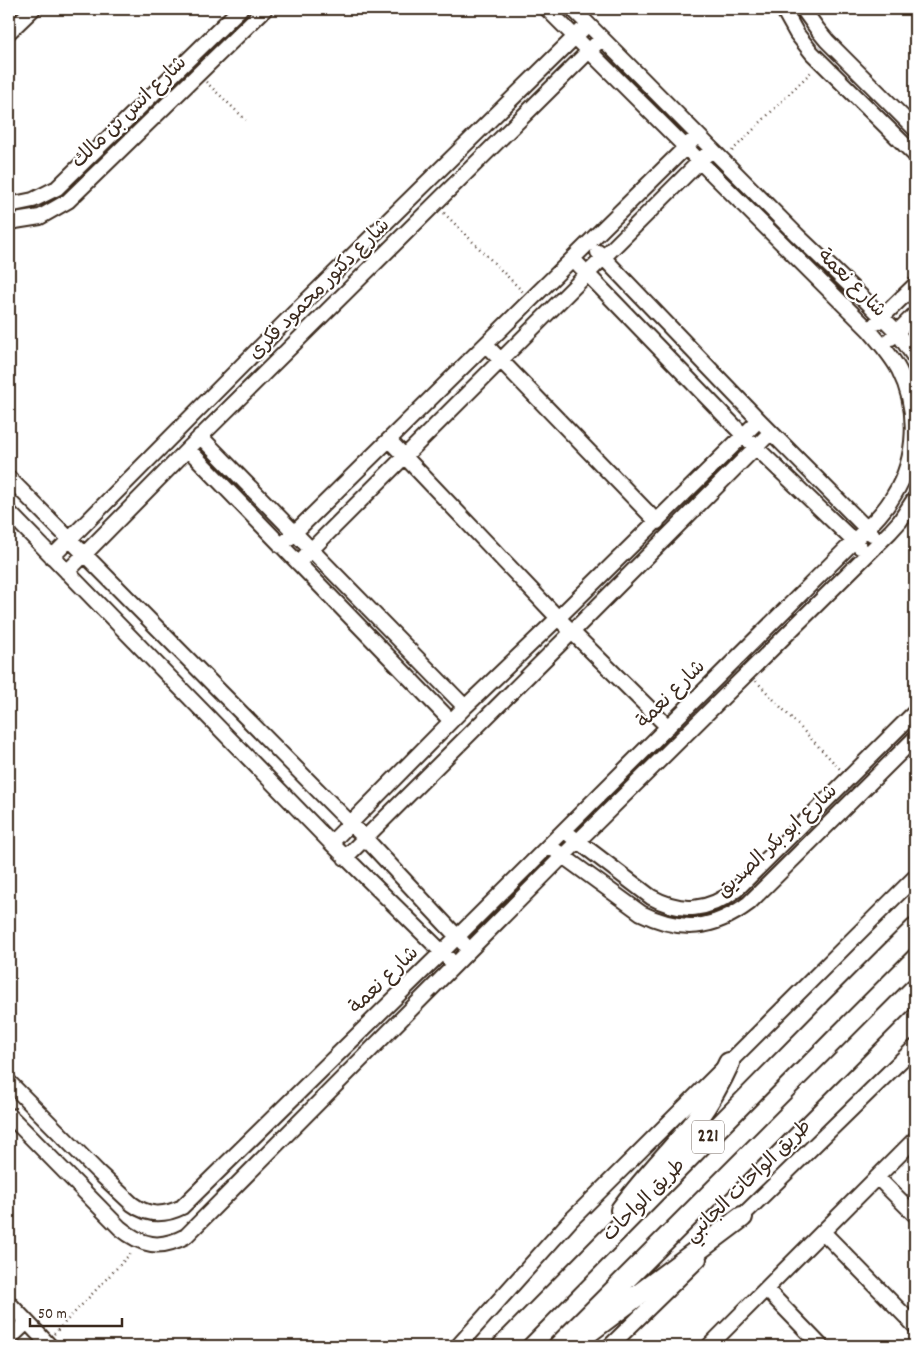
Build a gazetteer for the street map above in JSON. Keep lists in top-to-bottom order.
{
  "streets": {
    "highway": ["221", "طريق الواحات"],
    "street": [
      "شارع انس بن مالك",
      "شارع نعمة",
      "شارع دكتور محمود فكرى",
      "شارع ابو بكر الصديق",
      "طريق الواحات الجانبي"
    ]
  },
  "crossings": [
    ["شارع نعمة", "شارع دكتور محمود فكرى"],
    ["شارع نعمة", "شارع ابو بكر الصديق"]
  ],
  "scale_bar": "50 m"
}
